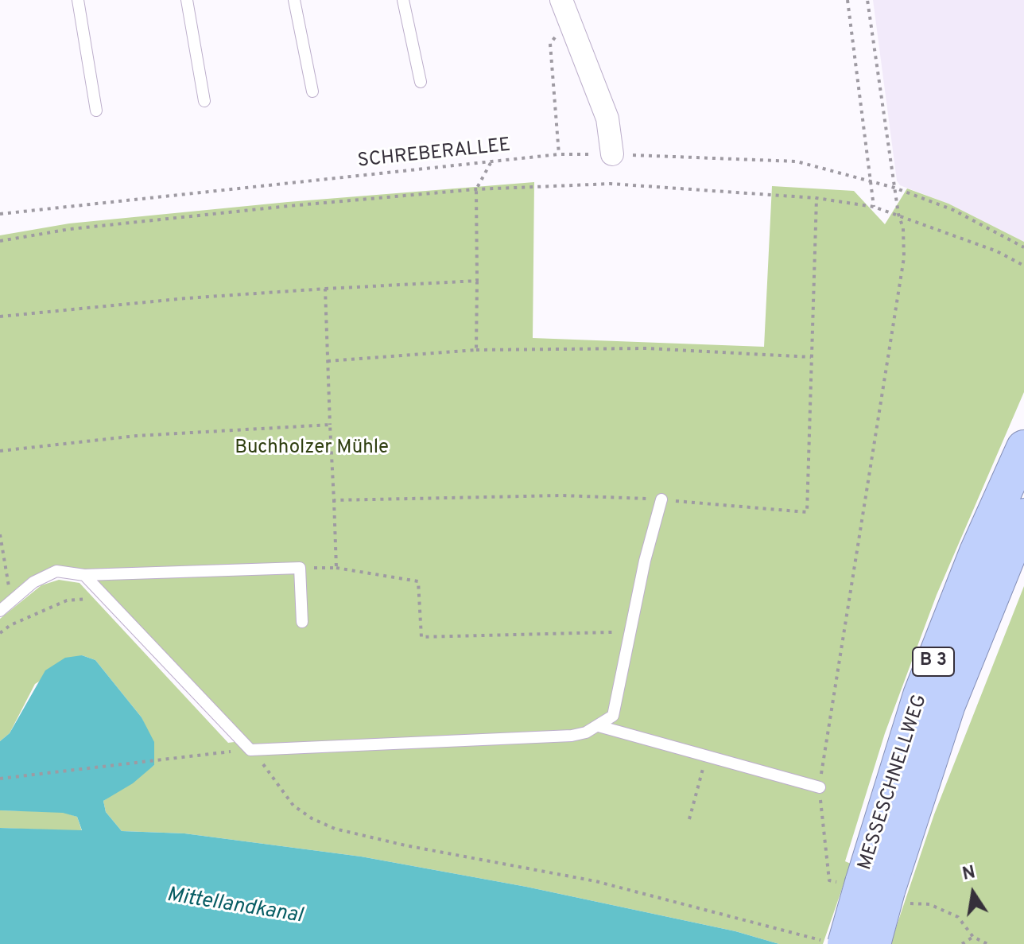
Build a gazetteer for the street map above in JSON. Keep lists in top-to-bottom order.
{
  "streets": {
    "highway": ["B 3", "MESSESCHNELLWEG"],
    "path": ["SCHREBERALLEE"]
  },
  "water": ["Mittellandkanal"],
  "parks": ["Buchholzer Mühle"],
  "north": "top"
}
